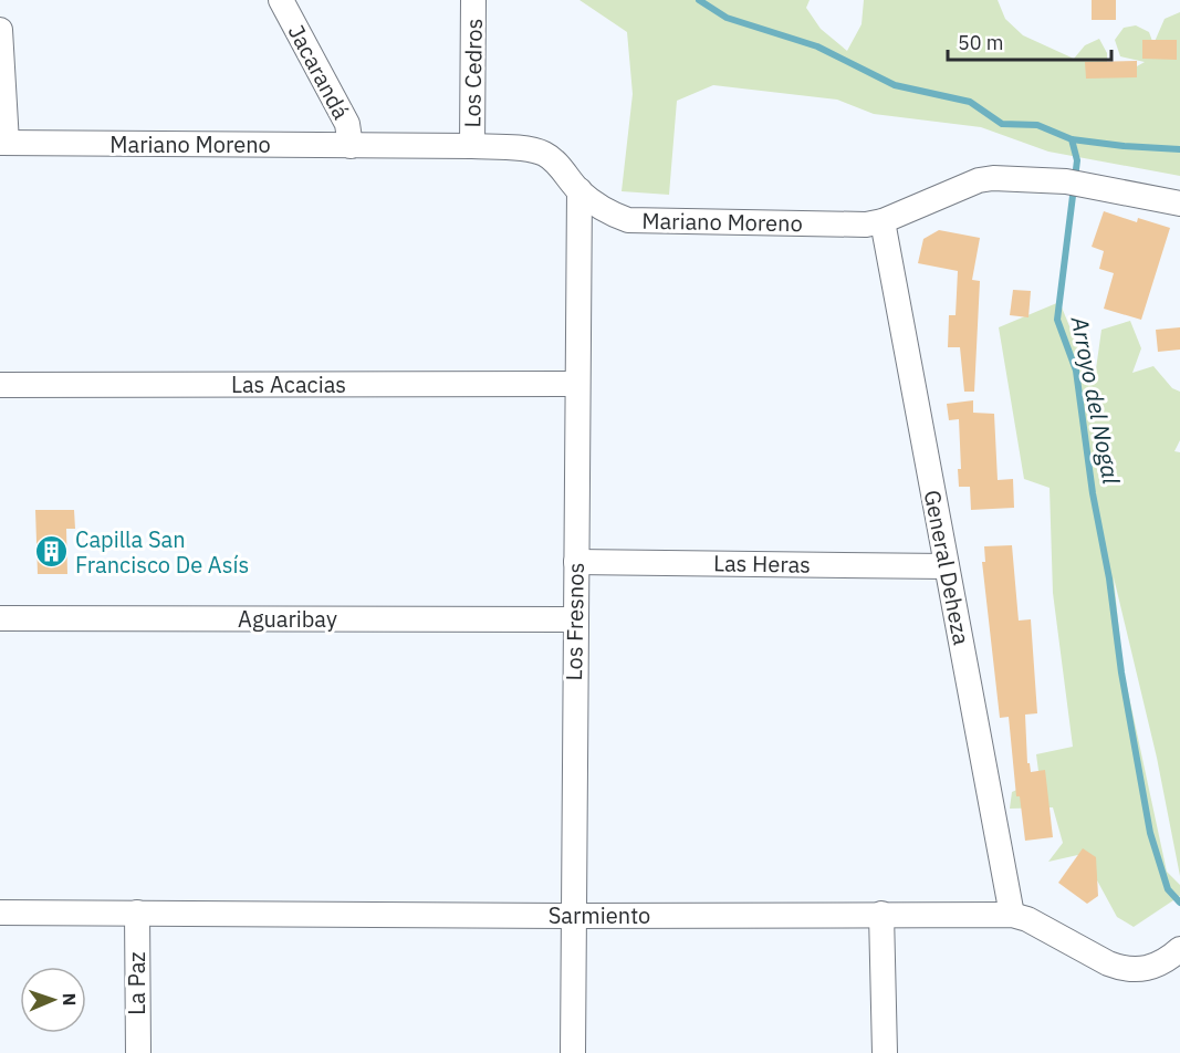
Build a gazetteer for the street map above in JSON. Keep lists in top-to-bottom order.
{
  "streets": {
    "street": [
      "Jacarandá",
      "Los Cedros",
      "Mariano Moreno",
      "Las Acacias",
      "Las Heras",
      "General Deheza",
      "Aguaribay",
      "Los Fresnos",
      "Sarmiento",
      "La Paz"
    ]
  },
  "crossings": [
    ["Jacarandá", "Mariano Moreno"],
    ["Los Cedros", "Mariano Moreno"],
    ["Mariano Moreno", "General Deheza"],
    ["Mariano Moreno", "Los Fresnos"],
    ["Las Acacias", "Los Fresnos"],
    ["Las Heras", "General Deheza"],
    ["Las Heras", "Los Fresnos"],
    ["General Deheza", "Sarmiento"],
    ["Aguaribay", "Los Fresnos"],
    ["Los Fresnos", "Sarmiento"],
    ["Sarmiento", "La Paz"]
  ],
  "water": ["Arroyo del Nogal"],
  "places": {
    "building": ["Capilla San Francisco De Asís"]
  },
  "scale_bar": "50 m",
  "north": "right"
}
